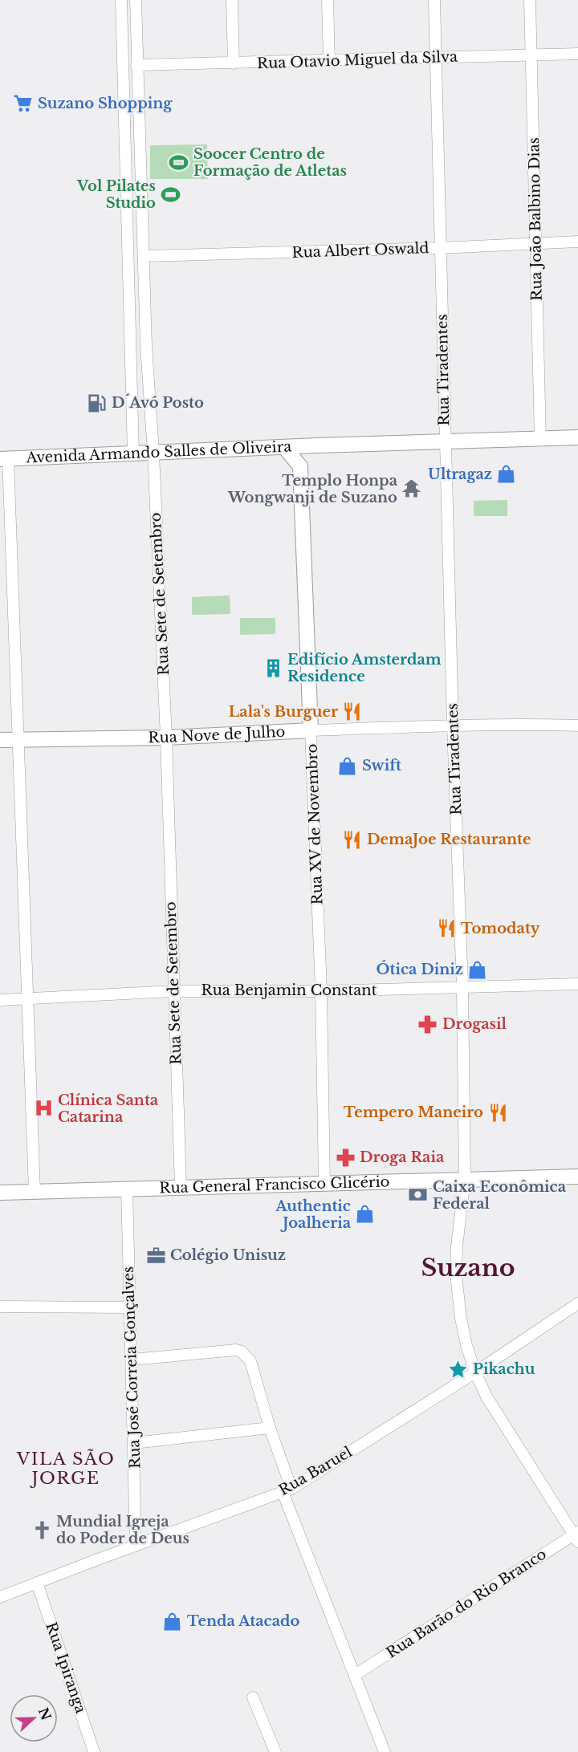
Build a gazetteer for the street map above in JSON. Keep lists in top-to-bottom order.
{
  "streets": {
    "main road": [
      "Avenida Armando Salles de Oliveira",
      "Rua Nove de Julho",
      "Rua XV de Novembro",
      "Rua General Francisco Glicério"
    ],
    "street": [
      "Rua Otavio Miguel da Silva",
      "Rua João Balbino Dias",
      "Rua Albert Oswald",
      "Rua Tiradentes",
      "Rua Sete de Setembro",
      "Rua Benjamin Constant",
      "Rua José Correia Gonçalves",
      "Rua Baruel",
      "Rua Barão do Rio Branco",
      "Rua Ipiranga"
    ]
  },
  "crossings": [
    ["Rua Otavio Miguel da Silva", "Rua João Balbino Dias"],
    ["Rua Otavio Miguel da Silva", "Rua Tiradentes"],
    ["Rua Otavio Miguel da Silva", "Rua Sete de Setembro"],
    ["Rua João Balbino Dias", "Rua Albert Oswald"],
    ["Rua João Balbino Dias", "Avenida Armando Salles de Oliveira"],
    ["Rua Albert Oswald", "Rua Tiradentes"],
    ["Rua Albert Oswald", "Rua Sete de Setembro"],
    ["Rua Tiradentes", "Avenida Armando Salles de Oliveira"],
    ["Rua Tiradentes", "Rua Nove de Julho"],
    ["Rua Tiradentes", "Rua Benjamin Constant"],
    ["Rua Tiradentes", "Rua General Francisco Glicério"],
    ["Rua Tiradentes", "Rua Baruel"],
    ["Rua Tiradentes", "Rua Barão do Rio Branco"],
    ["Avenida Armando Salles de Oliveira", "Rua Sete de Setembro"],
    ["Rua Sete de Setembro", "Rua Nove de Julho"],
    ["Rua Sete de Setembro", "Rua Benjamin Constant"],
    ["Rua Sete de Setembro", "Rua General Francisco Glicério"],
    ["Rua Nove de Julho", "Rua XV de Novembro"],
    ["Rua XV de Novembro", "Rua Benjamin Constant"],
    ["Rua XV de Novembro", "Rua General Francisco Glicério"],
    ["Rua General Francisco Glicério", "Rua José Correia Gonçalves"],
    ["Rua José Correia Gonçalves", "Rua Baruel"],
    ["Rua Baruel", "Rua Ipiranga"]
  ],
  "districts": ["Suzano", "VILA SÃO JORGE"],
  "places": {
    "supermarket": ["Suzano Shopping"],
    "sports": ["Soocer Centro de Formação de Atletas", "Vol Pilates Studio"],
    "fuel station": ["D´Avó Posto"],
    "shop": [
      "Ultragaz",
      "Swift",
      "Ótica Diniz",
      "Authentic Joalheria",
      "Tenda Atacado"
    ],
    "temple": ["Templo Honpa Wongwanji de Suzano"],
    "building": ["Edifício Amsterdam Residence"],
    "restaurant": [
      "Lala's Burguer",
      "DemaJoe Restaurante",
      "Tomodaty",
      "Tempero Maneiro"
    ],
    "pharmacy": ["Drogasil", "Droga Raia"],
    "hospital": ["Clínica Santa Catarina"],
    "bank": ["Caixa Econômica Federal"],
    "office": ["Colégio Unisuz"],
    "place": ["Pikachu"],
    "church": ["Mundial Igreja do Poder de Deus"]
  },
  "north": "right"
}
